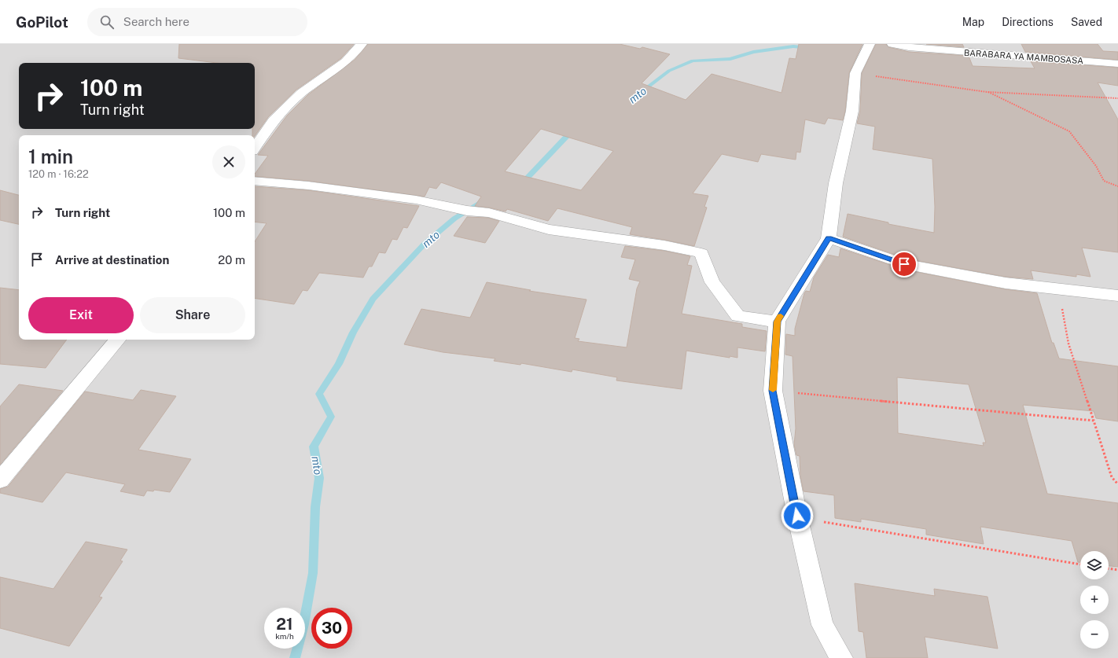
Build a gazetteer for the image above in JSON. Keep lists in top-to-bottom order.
{
  "streets": {
    "street": ["BARABARA YA MAMBOSASA"]
  },
  "water": ["mto"],
  "page": {
    "header": "GoPilot",
    "search": "Search here",
    "nav": ["Map", "Directions", "Saved"],
    "turn": ["100 m", "Turn right"],
    "heading": ["1 min", "120 m · 16:22"],
    "list": [
      {
        "name": "Turn right",
        "value": "100 m"
      },
      {
        "name": "Arrive at destination",
        "value": "20 m"
      }
    ],
    "buttons": ["Exit", "Share"],
    "map_buttons": ["+", "−"],
    "speed": "21 km/h",
    "limit": "30"
  }
}
